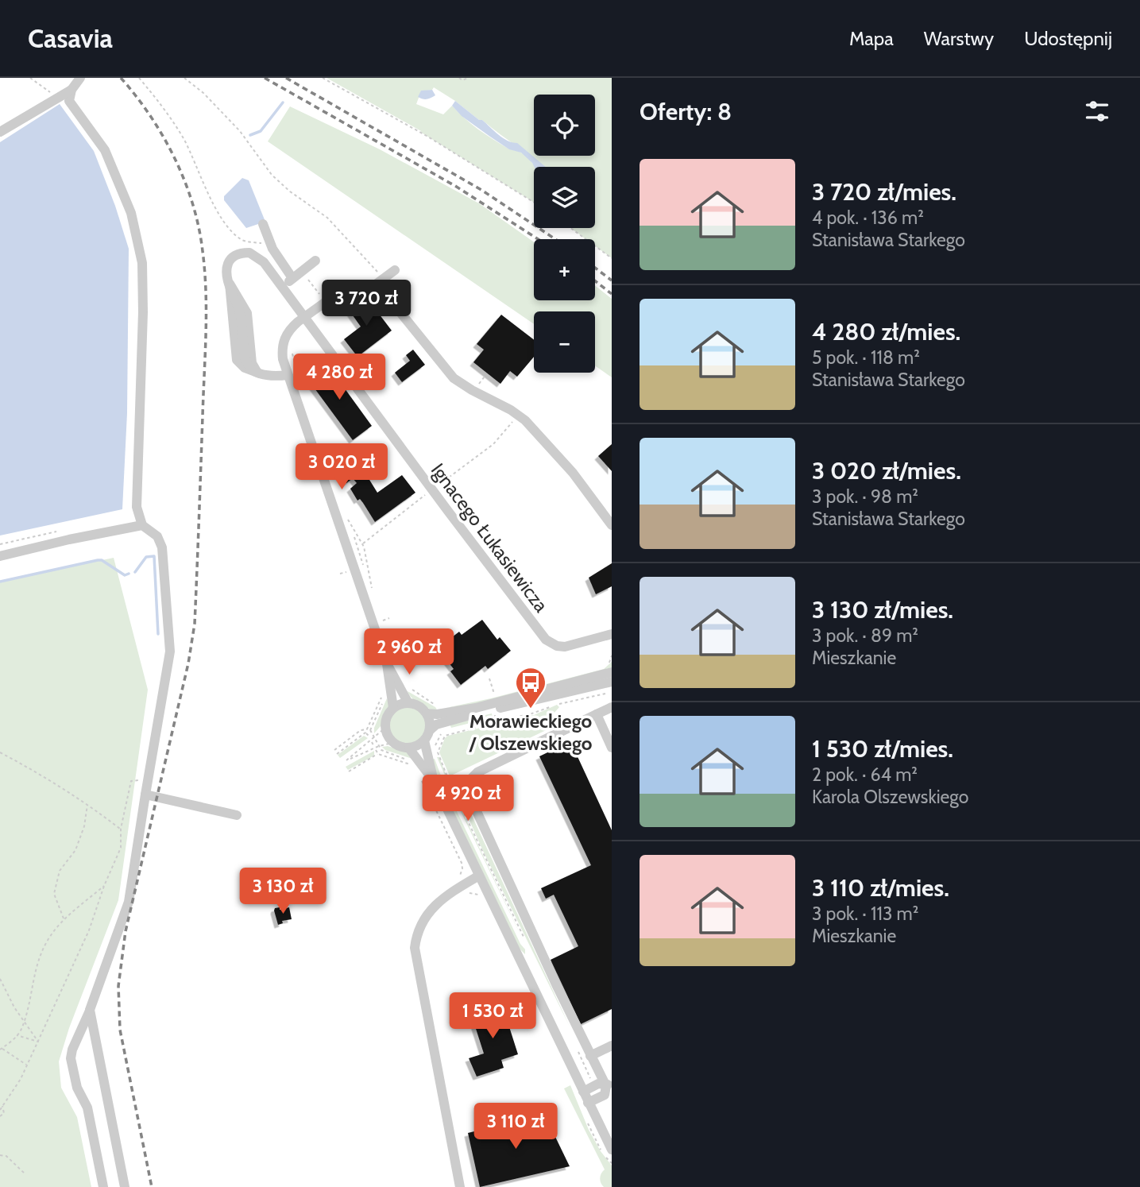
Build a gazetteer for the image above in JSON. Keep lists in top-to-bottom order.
{
  "streets": {
    "street": ["Ignacego Łukasiewicza"]
  },
  "places": {
    "bus stop": ["Morawieckiego / Olszewskiego"]
  },
  "page": {
    "header": "Casavia",
    "nav": ["Mapa", "Warstwy", "Udostępnij"],
    "heading": "Oferty: 8",
    "map_buttons": ["+", "−"],
    "list": [
      {
        "name": "3 720 zł/mies.",
        "note": "4 pok. · 136 m² · Stanisława Starkego"
      },
      {
        "name": "4 280 zł/mies.",
        "note": "5 pok. · 118 m² · Stanisława Starkego"
      },
      {
        "name": "3 020 zł/mies.",
        "note": "3 pok. · 98 m² · Stanisława Starkego"
      },
      {
        "name": "3 130 zł/mies.",
        "note": "3 pok. · 89 m² · Mieszkanie"
      },
      {
        "name": "1 530 zł/mies.",
        "note": "2 pok. · 64 m² · Karola Olszewskiego"
      },
      {
        "name": "3 110 zł/mies.",
        "note": "3 pok. · 113 m² · Mieszkanie"
      }
    ],
    "price": [
      "3 720 zł",
      "4 280 zł",
      "3 020 zł",
      "2 960 zł",
      "4 920 zł",
      "3 130 zł",
      "1 530 zł",
      "3 110 zł"
    ]
  }
}
